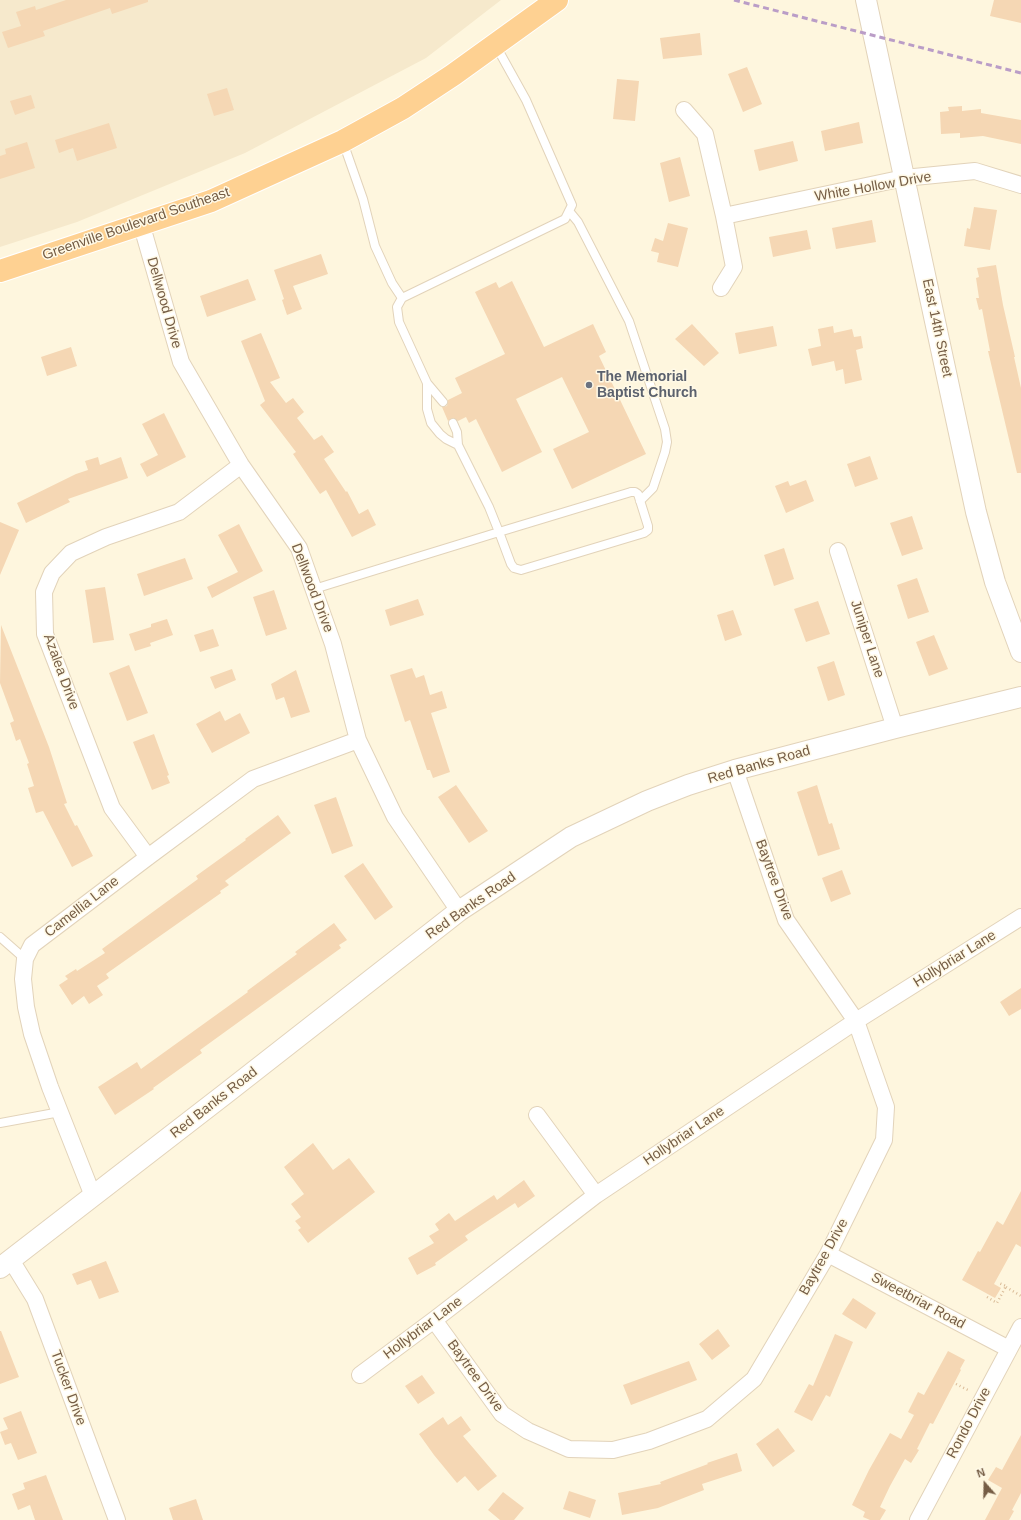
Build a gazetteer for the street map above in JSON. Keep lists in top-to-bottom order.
{
  "streets": {
    "highway": ["Greenville Boulevard Southeast"],
    "street": [
      "White Hollow Drive",
      "Dellwood Drive",
      "East 14th Street",
      "Juniper Lane",
      "Azalea Drive",
      "Red Banks Road",
      "Baytree Drive",
      "Camellia Lane",
      "Hollybriar Lane",
      "Sweetbriar Road",
      "Tucker Drive",
      "Rondo Drive"
    ]
  },
  "crossings": [
    ["White Hollow Drive", "East 14th Street"],
    ["Greenville Boulevard Southeast", "Dellwood Drive"],
    ["Dellwood Drive", "Azalea Drive"],
    ["Dellwood Drive", "Red Banks Road"],
    ["Dellwood Drive", "Camellia Lane"],
    ["Juniper Lane", "Red Banks Road"],
    ["Azalea Drive", "Camellia Lane"],
    ["Red Banks Road", "Baytree Drive"],
    ["Red Banks Road", "Camellia Lane"],
    ["Red Banks Road", "Tucker Drive"],
    ["Baytree Drive", "Hollybriar Lane"],
    ["Baytree Drive", "Sweetbriar Road"],
    ["Sweetbriar Road", "Rondo Drive"]
  ],
  "places": ["The Memorial Baptist Church"],
  "north": "top"
}
